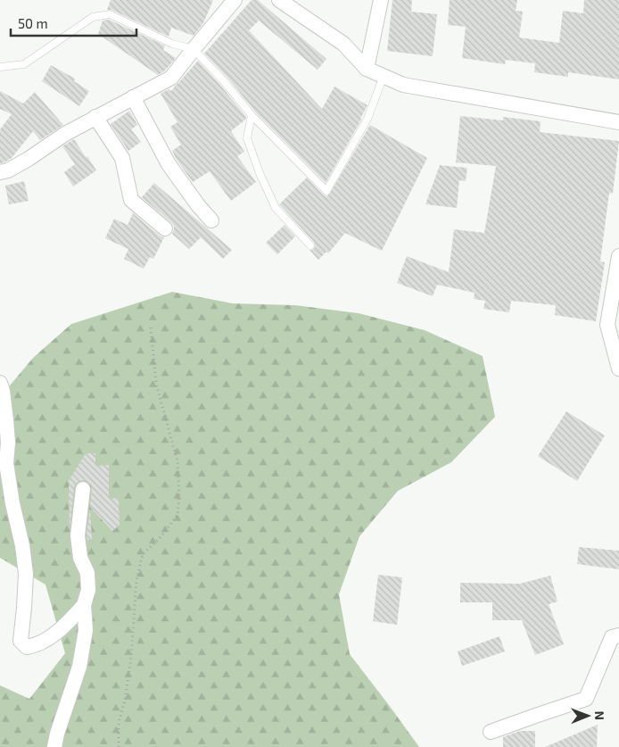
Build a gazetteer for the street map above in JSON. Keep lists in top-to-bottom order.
{
  "scale_bar": "50 m",
  "north": "right"
}
